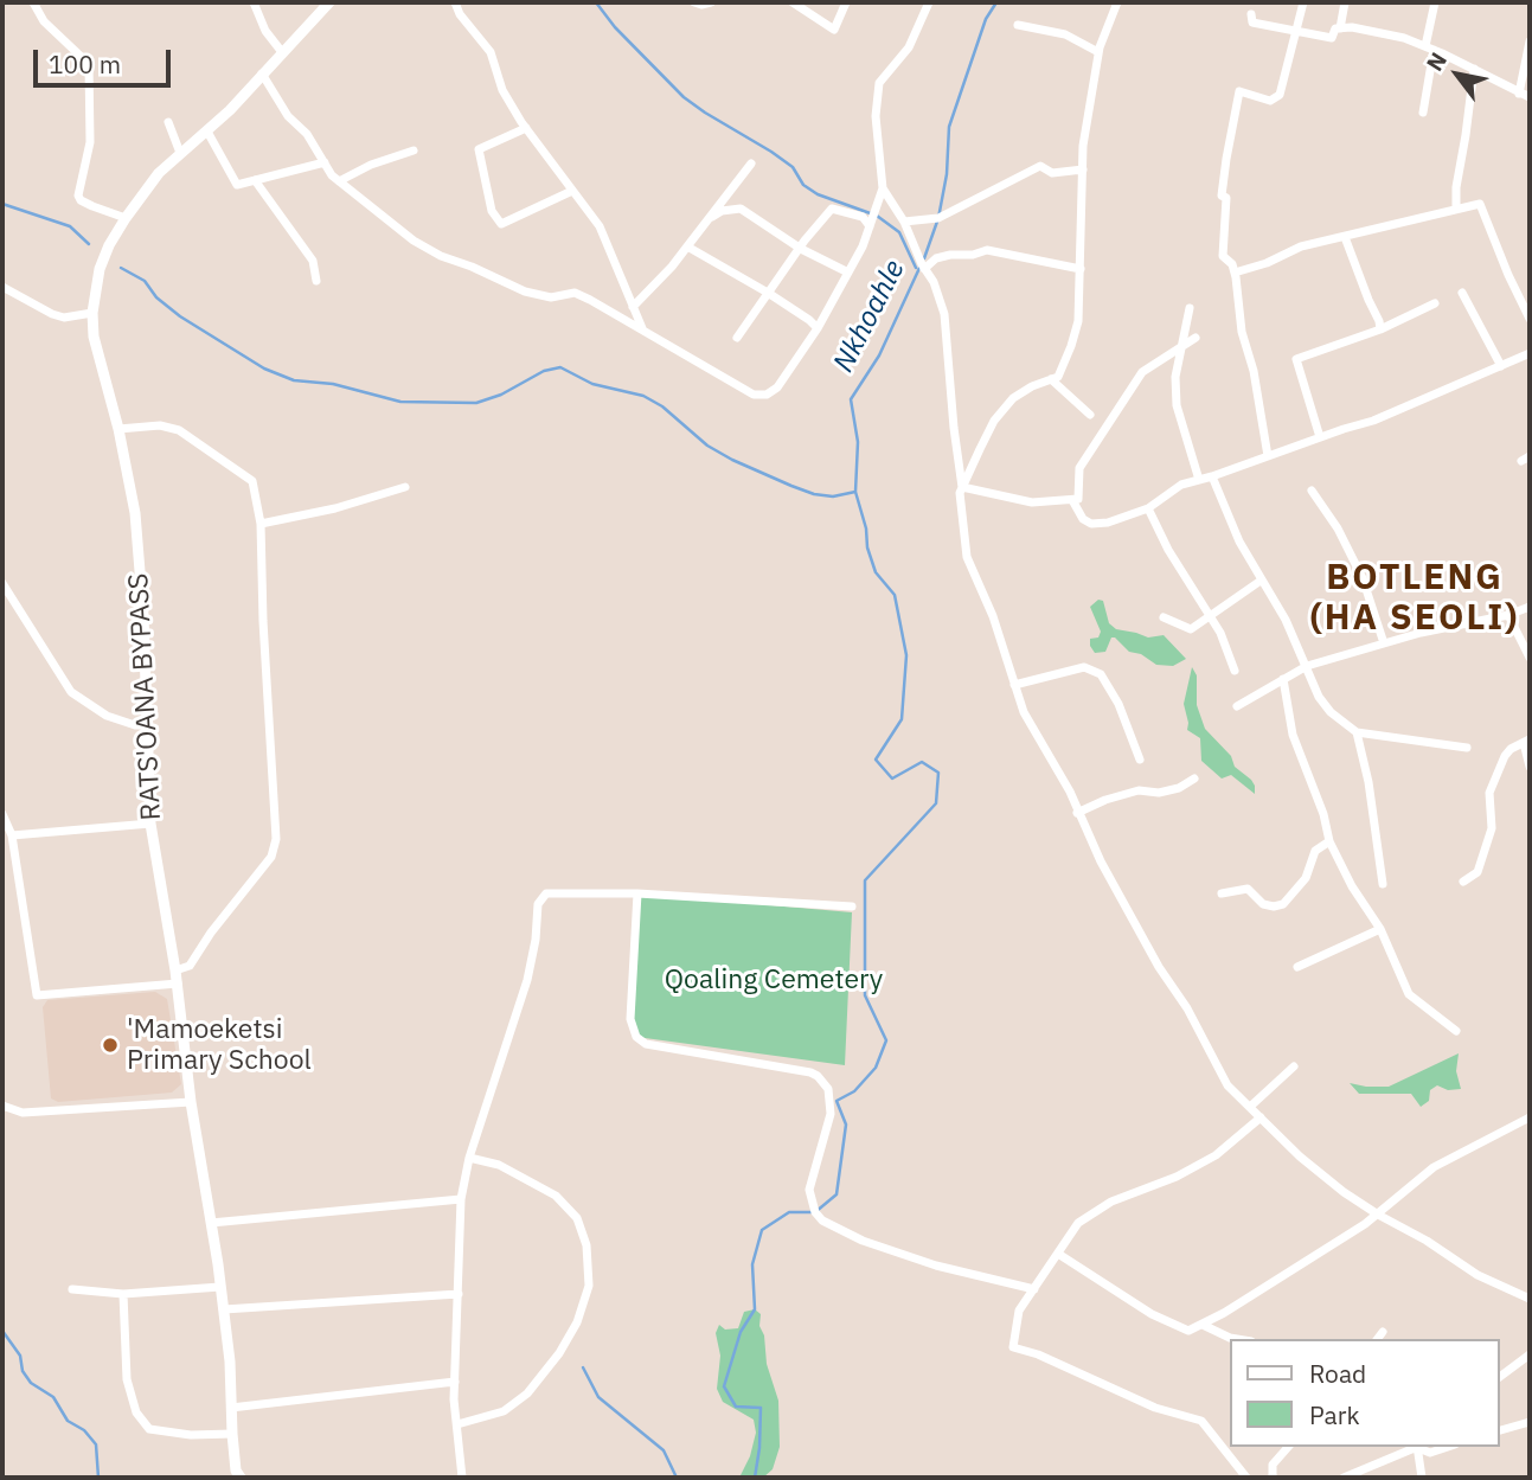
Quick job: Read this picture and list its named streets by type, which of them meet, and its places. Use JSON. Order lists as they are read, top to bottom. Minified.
{"streets":{"street":["RATS'OANA BYPASS"]},"districts":["BOTLENG (HA SEOLI)"],"water":["Nkhoahle"],"parks":["Qoaling Cemetery"],"places":["'Mamoeketsi Primary School"],"legend":["Road","Park"],"scale_bar":"100 m","north":"top left"}
